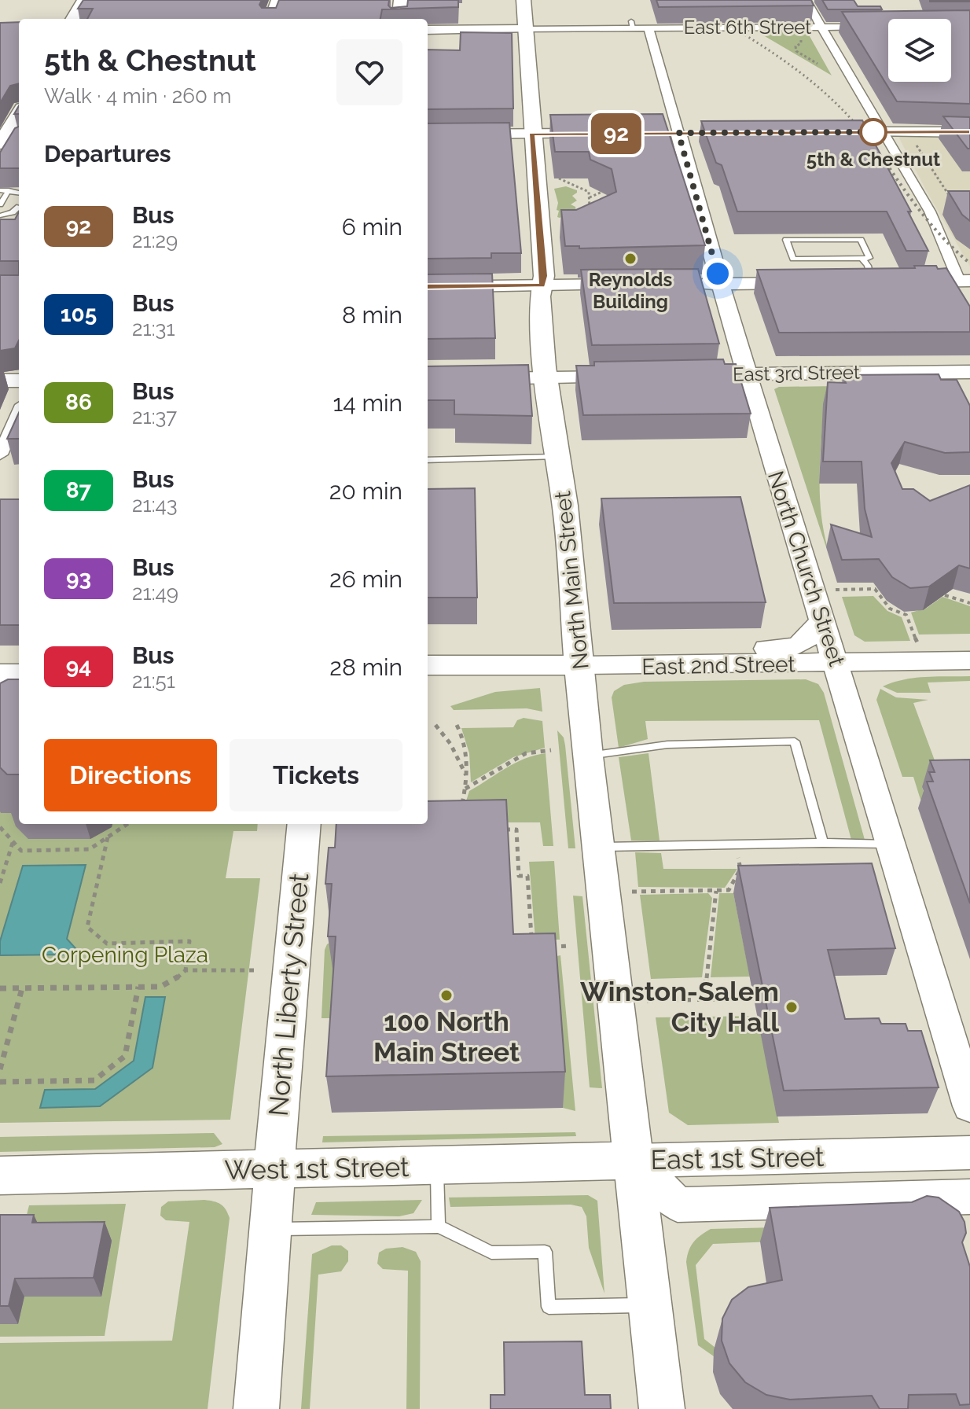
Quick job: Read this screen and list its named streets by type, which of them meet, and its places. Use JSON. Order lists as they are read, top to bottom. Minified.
{"streets":{"main road":["North Main Street","North Liberty Street","West 1st Street"],"street":["East 6th Street","East 3rd Street","North Church Street","East 2nd Street","East 1st Street"]},"crossings":[["East 6th Street","North Church Street"],["East 6th Street","North Main Street"],["East 3rd Street","North Church Street"],["North Church Street","East 2nd Street"],["North Main Street","East 2nd Street"],["North Main Street","East 1st Street"],["North Main Street","West 1st Street"],["North Liberty Street","West 1st Street"],["East 1st Street","West 1st Street"]],"parks":["Corpening Plaza"],"places":["5th & Chestnut","Reynolds Building","100 North Main Street","Winston-Salem City Hall"],"lines":["bus line 92"],"page":{"on_map":"92","heading":[["5th & Chestnut","Walk · 4 min · 260 m"],"Departures"],"list":[{"mark":"92","name":"Bus","note":"21:29","value":"6 min"},{"mark":"105","name":"Bus","note":"21:31","value":"8 min"},{"mark":"86","name":"Bus","note":"21:37","value":"14 min"},{"mark":"87","name":"Bus","note":"21:43","value":"20 min"},{"mark":"93","name":"Bus","note":"21:49","value":"26 min"},{"mark":"94","name":"Bus","note":"21:51","value":"28 min"}],"buttons":["Directions","Tickets"]}}
